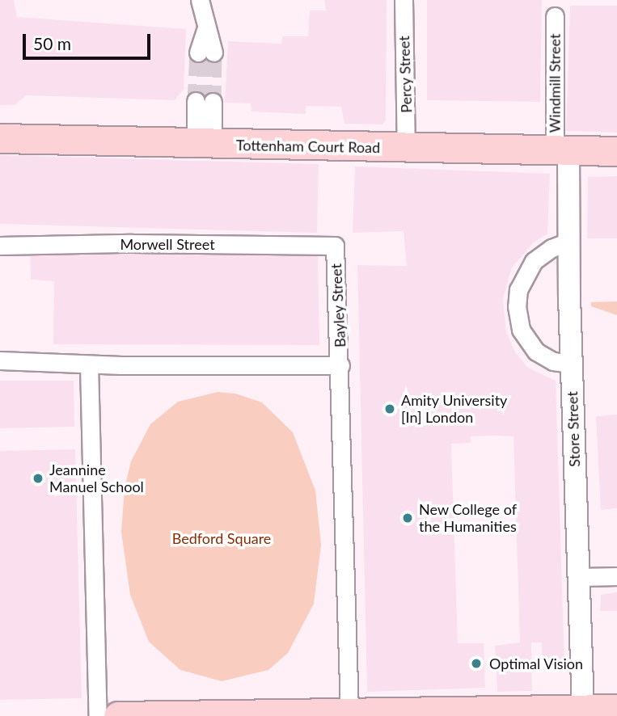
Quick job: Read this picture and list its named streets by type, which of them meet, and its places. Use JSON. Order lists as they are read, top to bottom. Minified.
{"streets":{"main road":["Tottenham Court Road"],"street":["Percy Street","Windmill Street","Morwell Street","Bayley Street","Store Street"]},"crossings":[["Percy Street","Tottenham Court Road"],["Windmill Street","Tottenham Court Road"],["Windmill Street","Store Street"],["Tottenham Court Road","Store Street"],["Morwell Street","Bayley Street"]],"parks":["Bedford Square"],"places":["Amity University [In] London","Jeannine Manuel School","New College of the Humanities","Optimal Vision"],"scale_bar":"50 m"}
